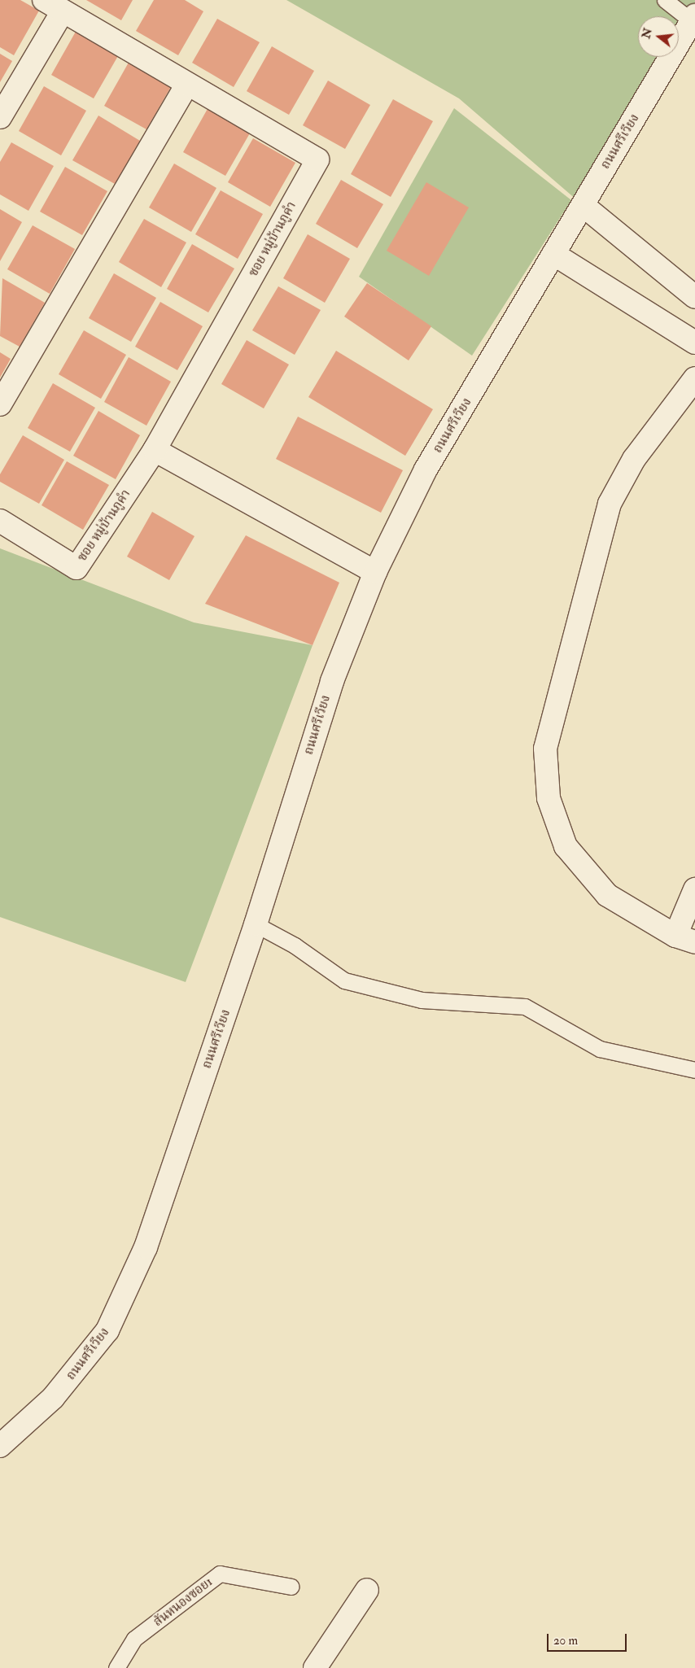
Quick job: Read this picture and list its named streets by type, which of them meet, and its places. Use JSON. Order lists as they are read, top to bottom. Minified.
{"streets":{"street":["ถนนศรีเวียง","ซอย หมู่บ้านภูคำ"],"lane":["สันหนองซอย1"]},"scale_bar":"20 m","north":"left"}
